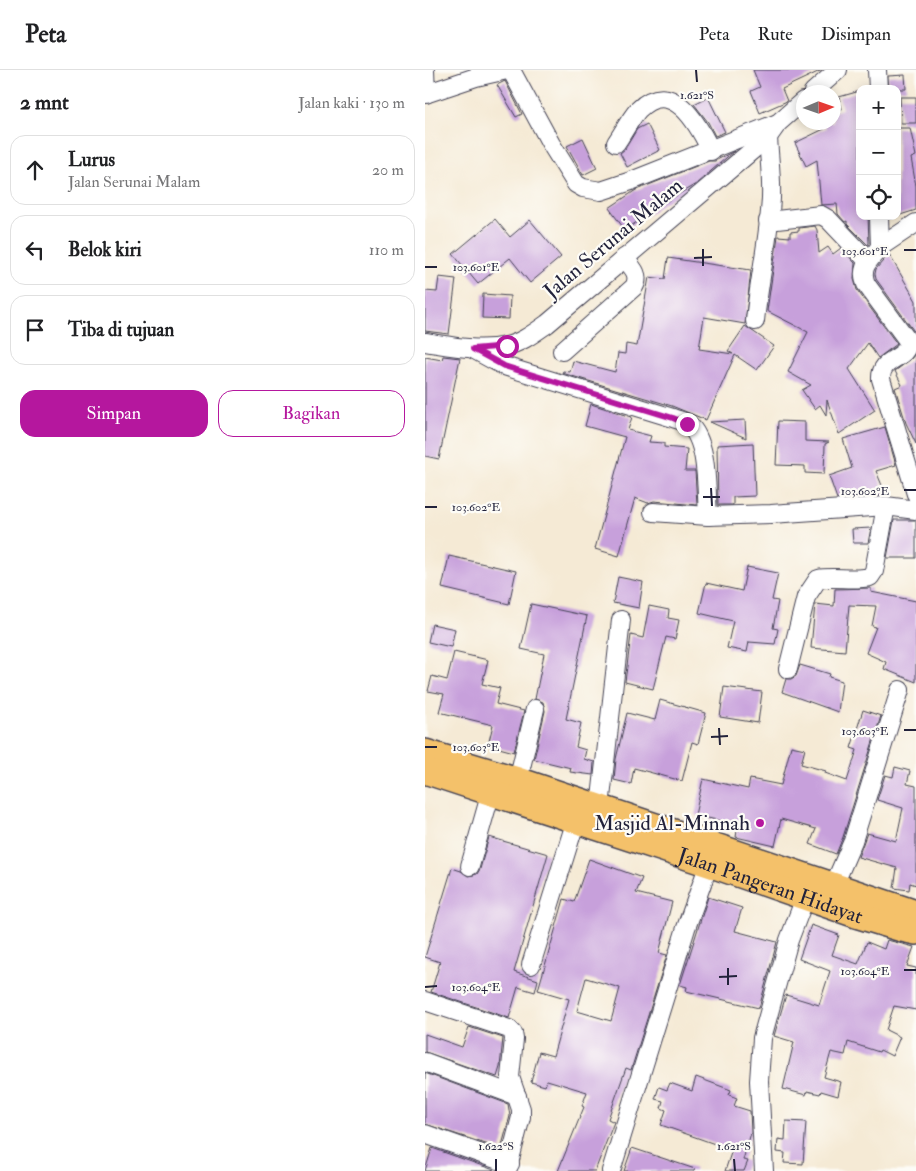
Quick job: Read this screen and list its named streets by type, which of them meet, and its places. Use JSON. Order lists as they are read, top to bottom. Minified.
{"streets":{"highway":["Jalan Pangeran Hidayat"],"street":["Jalan Serunai Malam"]},"places":["Masjid Al-Minnah"],"north":"right","page":{"header":"Peta","nav":["Peta","Rute","Disimpan"],"heading":["2 mnt","Jalan kaki · 130 m"],"map_buttons":["+","−"],"list":[["Lurus","Jalan Serunai Malam","20 m"],["Belok kiri","110 m"],"Tiba di tujuan"],"buttons":["Simpan","Bagikan"]},"coordinates":["1.621°S","103.601°E","103.602°E","103.603°E","103.604°E","1.622°S"]}
